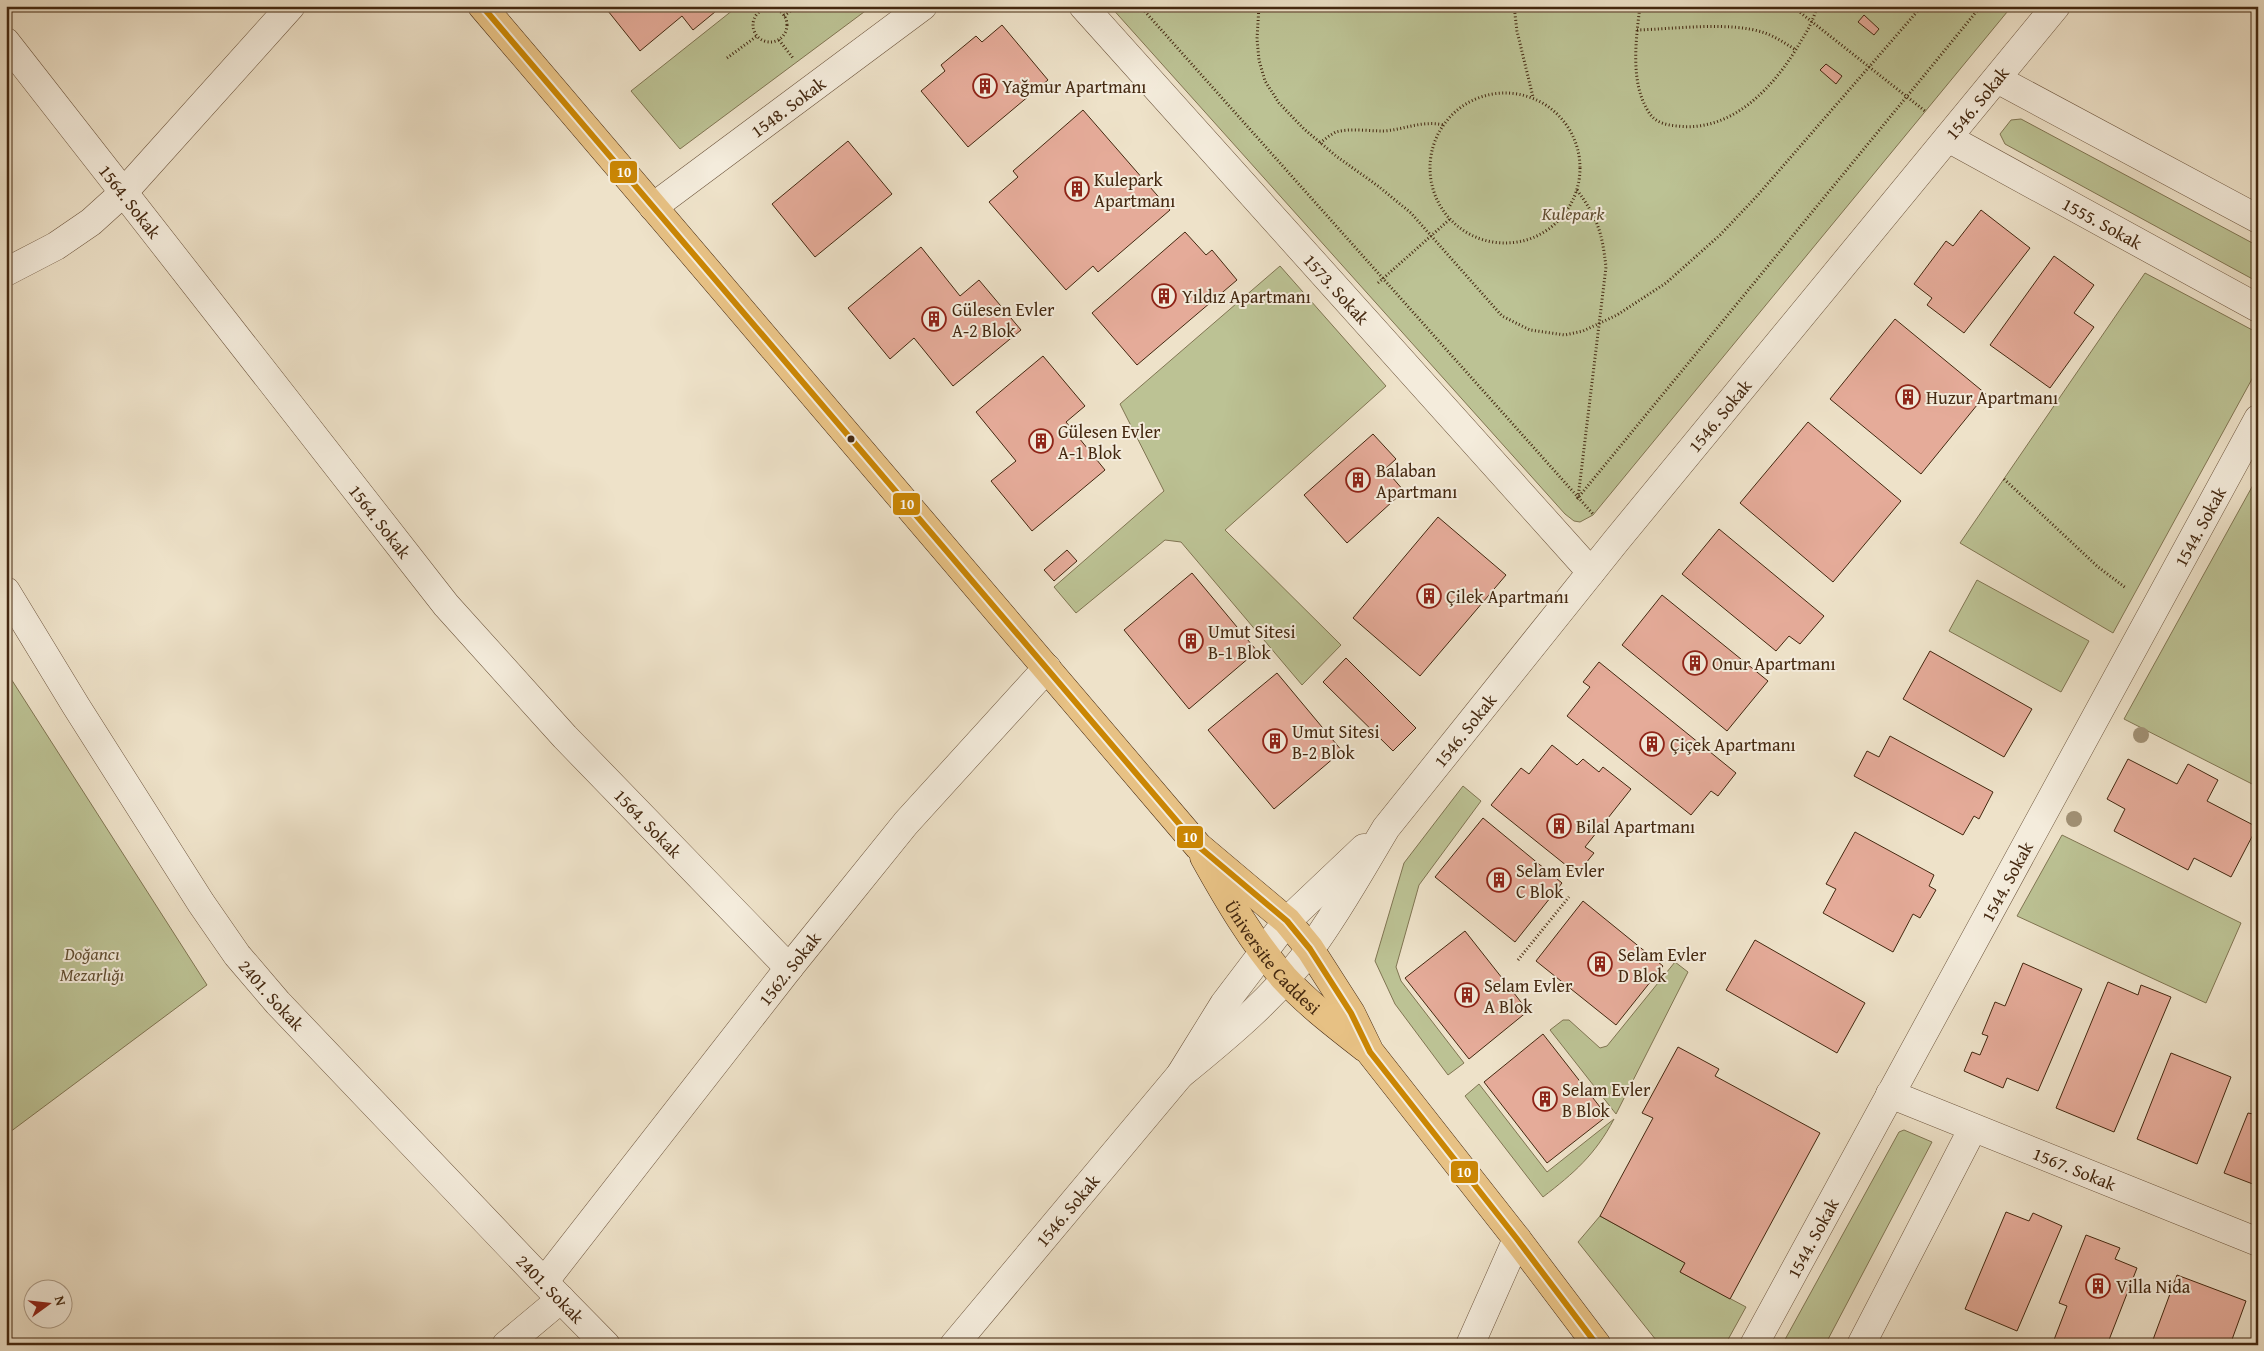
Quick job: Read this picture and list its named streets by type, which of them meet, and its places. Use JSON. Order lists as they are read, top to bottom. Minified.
{"streets":{"main road":["Üniversite Caddesi"],"street":["1546. Sokak","1548. Sokak","1564. Sokak","1555. Sokak","1573. Sokak","1544. Sokak","1562. Sokak","2401. Sokak","1567. Sokak"]},"crossings":[["1546. Sokak","1555. Sokak"],["1546. Sokak","1573. Sokak"],["1546. Sokak","Üniversite Caddesi"],["1548. Sokak","Üniversite Caddesi"],["1564. Sokak","1562. Sokak"],["1544. Sokak","1567. Sokak"],["Üniversite Caddesi","1562. Sokak"],["1562. Sokak","2401. Sokak"]],"parks":["Kulepark","Doğancı Mezarlığı"],"places":{"building":["Yağmur Apartmanı","Kulepark Apartmanı","Yıldız Apartmanı","Gülesen Evler A-2 Blok","Huzur Apartmanı","Gülesen Evler A-1 Blok","Balaban Apartmanı","Çilek Apartmanı","Umut Sitesi B-1 Blok","Onur Apartmanı","Umut Sitesi B-2 Blok","Çiçek Apartmanı","Bilal Apartmanı","Selam Evler C Blok","Selam Evler D Blok","Selam Evler A Blok","Selam Evler B Blok","Villa Nida"]},"lines":["transit line 10"],"north":"right"}
